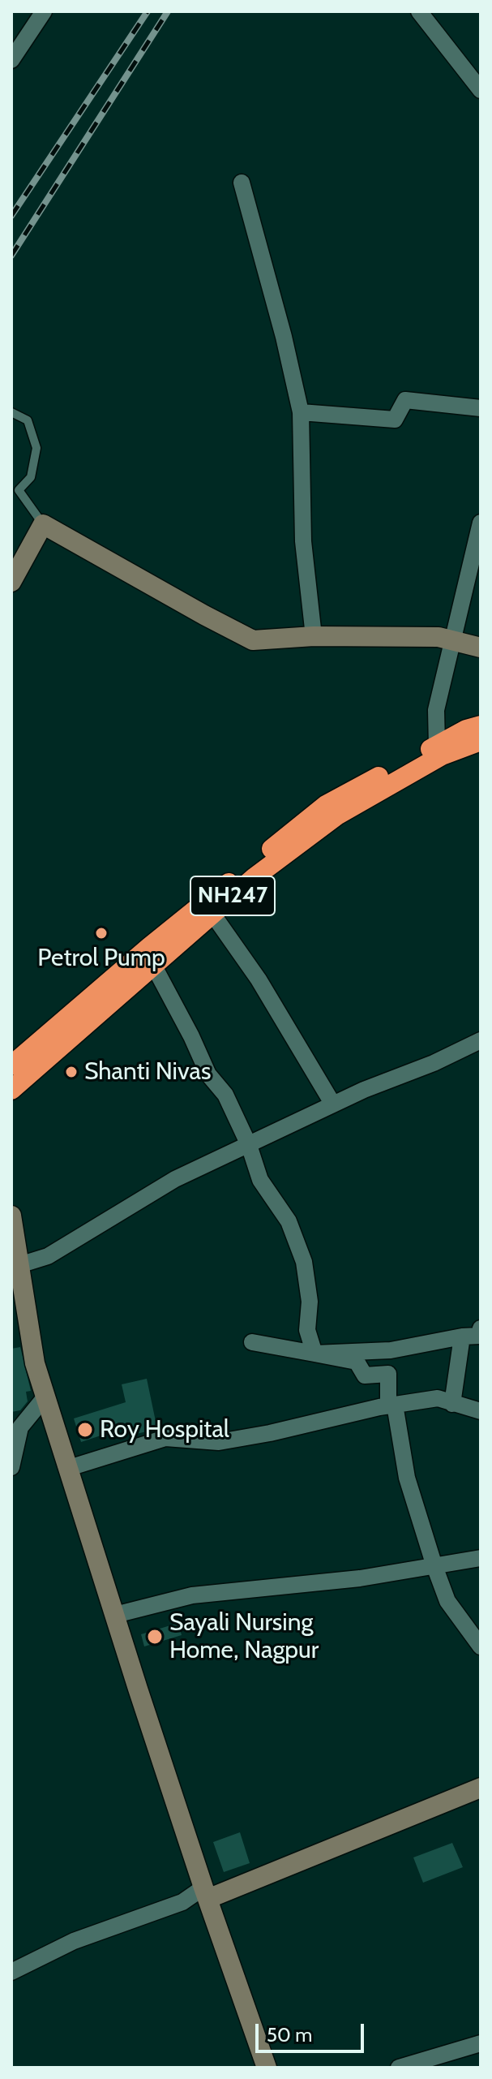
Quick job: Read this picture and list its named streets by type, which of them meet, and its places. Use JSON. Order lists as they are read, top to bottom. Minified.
{"streets":{"highway":["NH247"]},"places":["Petrol Pump","Shanti Nivas","Roy Hospital","Sayali Nursing Home, Nagpur"],"scale_bar":"50 m"}
